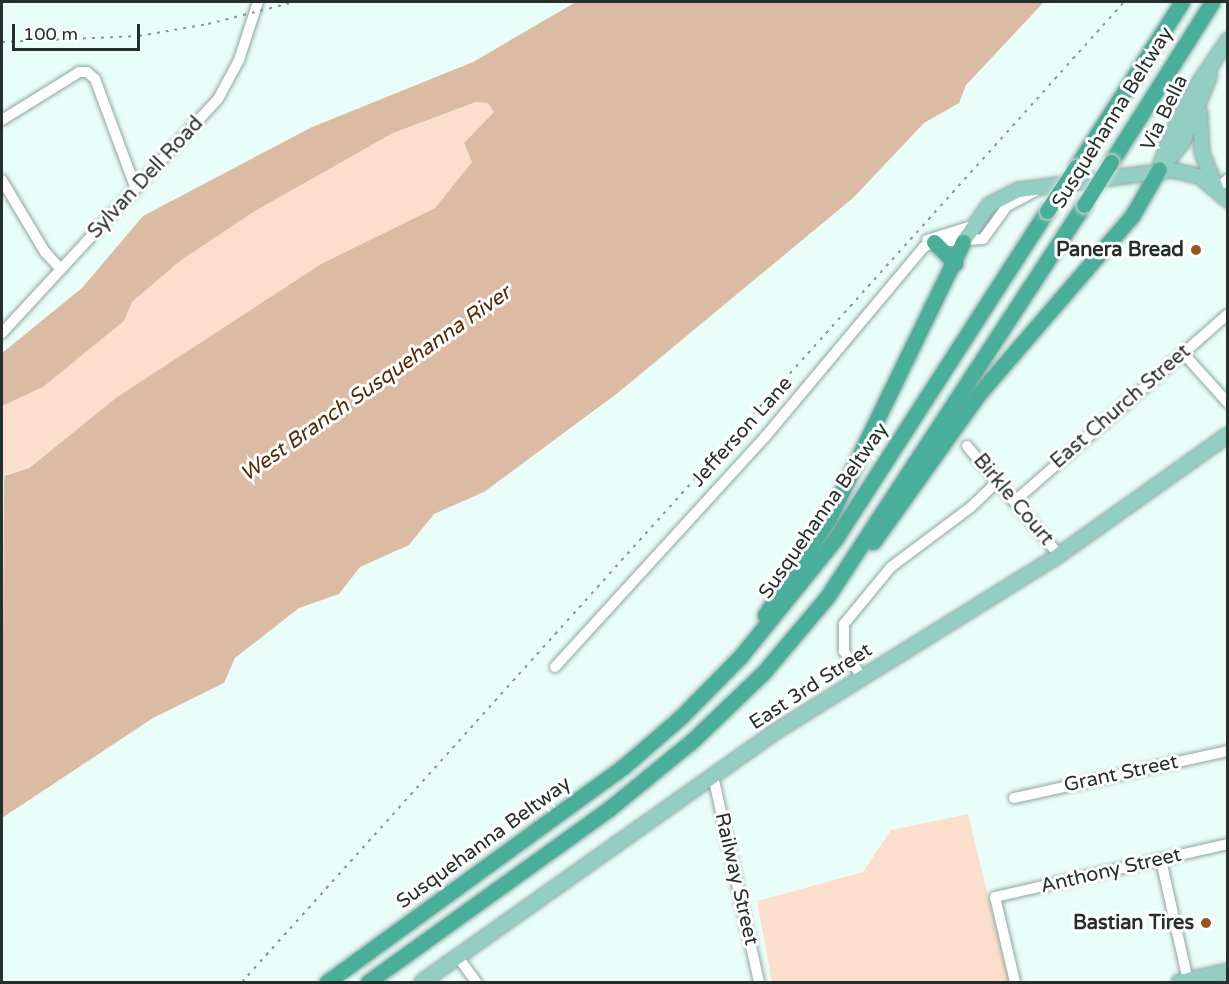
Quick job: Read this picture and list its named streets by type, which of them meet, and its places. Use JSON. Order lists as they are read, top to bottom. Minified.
{"streets":{"highway":["Susquehanna Beltway"],"main road":["Via Bella","East 3rd Street"],"street":["Sylvan Dell Road","East Church Street","Jefferson Lane","Birkle Court","Grant Street","Anthony Street","Railway Street"]},"crossings":[["East Church Street","Birkle Court"],["Birkle Court","East 3rd Street"],["East 3rd Street","Railway Street"]],"water":["West Branch Susquehanna River"],"places":["Panera Bread","Bastian Tires"],"scale_bar":"100 m"}
